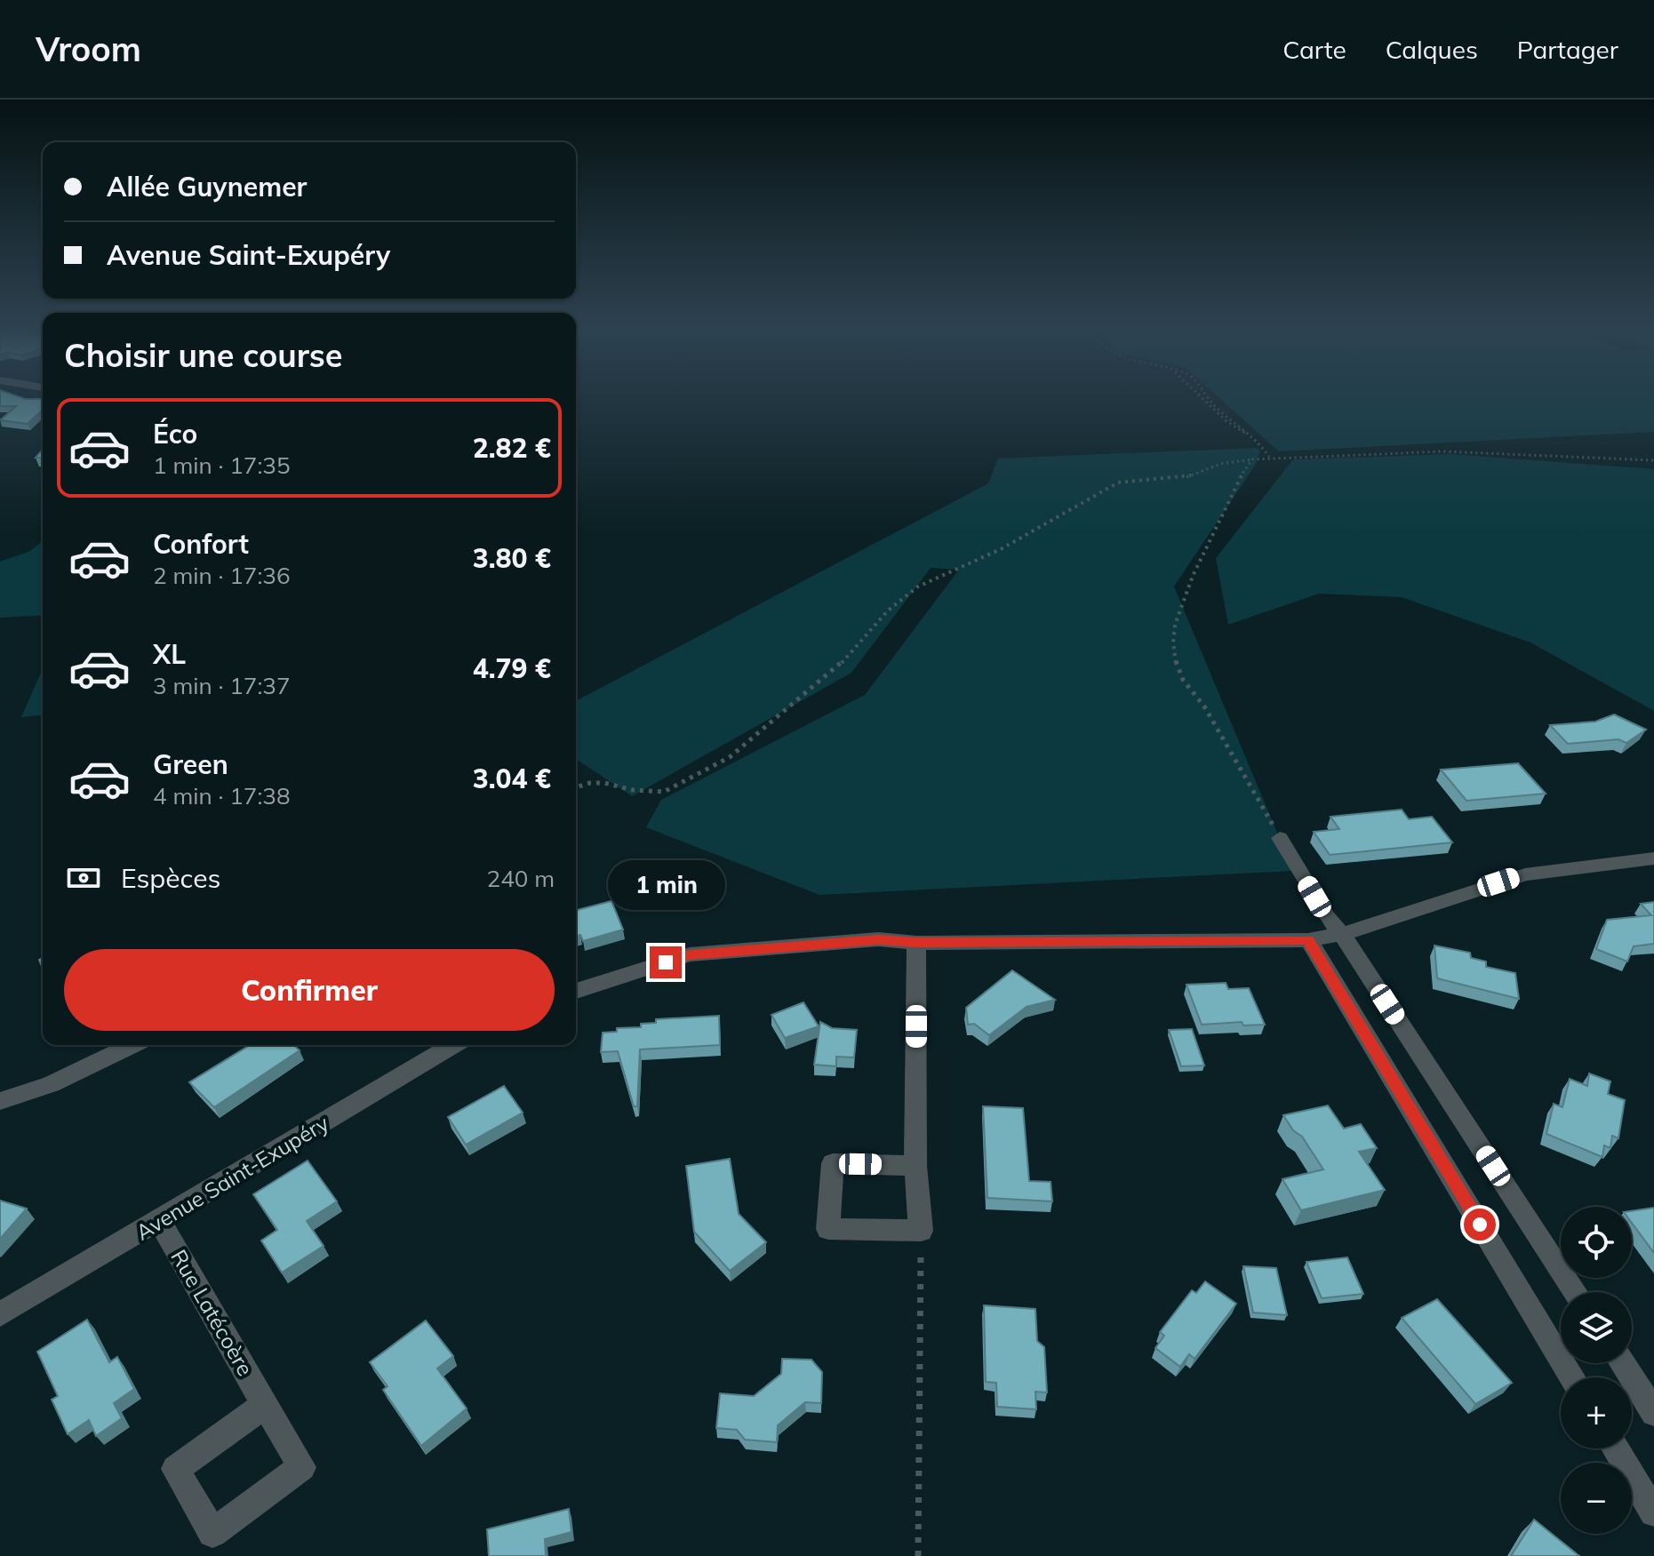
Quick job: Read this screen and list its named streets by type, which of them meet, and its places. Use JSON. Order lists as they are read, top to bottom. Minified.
{"streets":{"street":["Avenue Saint-Exupéry","Rue Latécoère"]},"crossings":[["Avenue Saint-Exupéry","Rue Latécoère"]],"page":{"header":"Vroom","nav":["Carte","Calques","Partager"],"banner":["Allée Guynemer","Avenue Saint-Exupéry"],"heading":"Choisir une course","list":[{"name":"Éco","note":"1 min · 17:35","value":"2.82 €"},{"name":"Confort","note":"2 min · 17:36","value":"3.80 €"},{"name":"XL","note":"3 min · 17:37","value":"4.79 €"},{"name":"Green","note":"4 min · 17:38","value":"3.04 €"}],"pay":["Espèces","240 m"],"bubble":"1 min","buttons":"Confirmer","map_buttons":["+","−"]}}
